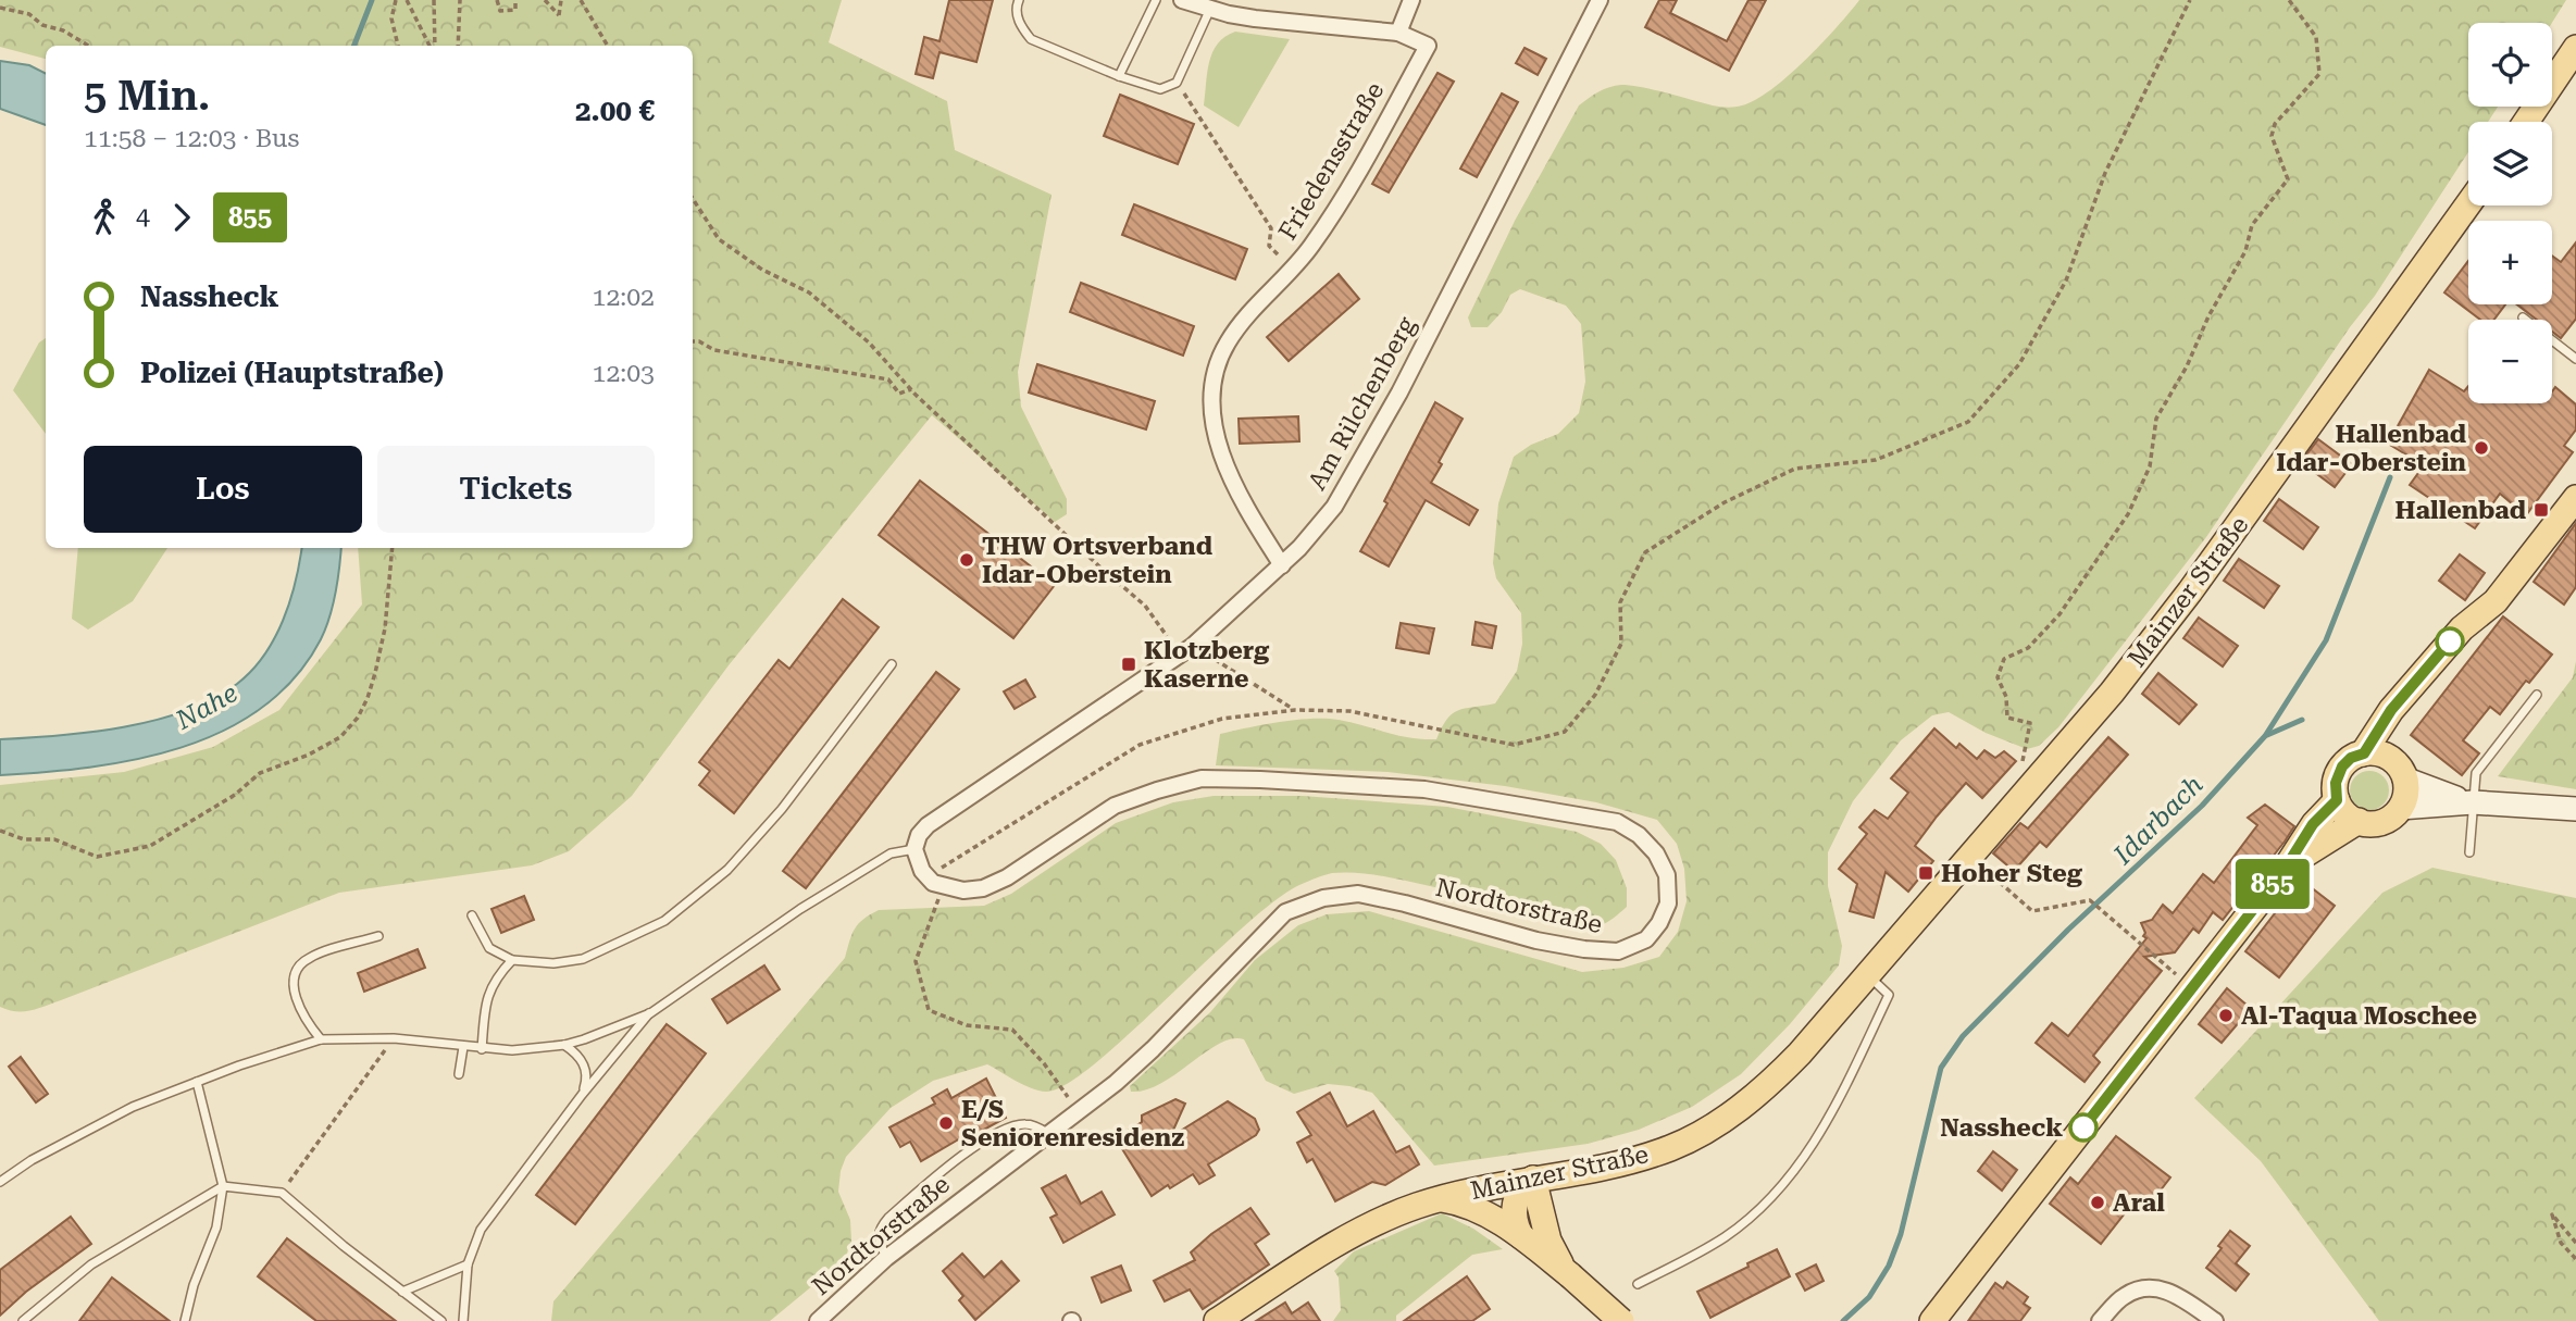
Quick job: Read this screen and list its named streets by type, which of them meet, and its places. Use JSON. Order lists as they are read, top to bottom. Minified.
{"streets":{"main road":["Mainzer Straße"],"street":["Friedensstraße","Am Rilchenberg","Nordtorstraße"]},"crossings":[["Friedensstraße","Am Rilchenberg"]],"water":["Nahe","Idarbach"],"places":{"other":["Hallenbad Idar-Oberstein","THW Ortsverband Idar-Oberstein","Al-Taqua Moschee","E/S Seniorenresidenz","Nassheck","Aral"],"transit":["Hallenbad","Klotzberg Kaserne","Hoher Steg"]},"lines":["bus line 855"],"page":{"on_map":"855","map_buttons":["+","−"],"heading":["5 Min.","11:58 – 12:03 · Bus","2.00 €"],"legs":["4","855"],"list":[{"name":"Nassheck","value":"12:02"},{"name":"Polizei (Hauptstraße)","value":"12:03"}],"buttons":["Los","Tickets"]}}
